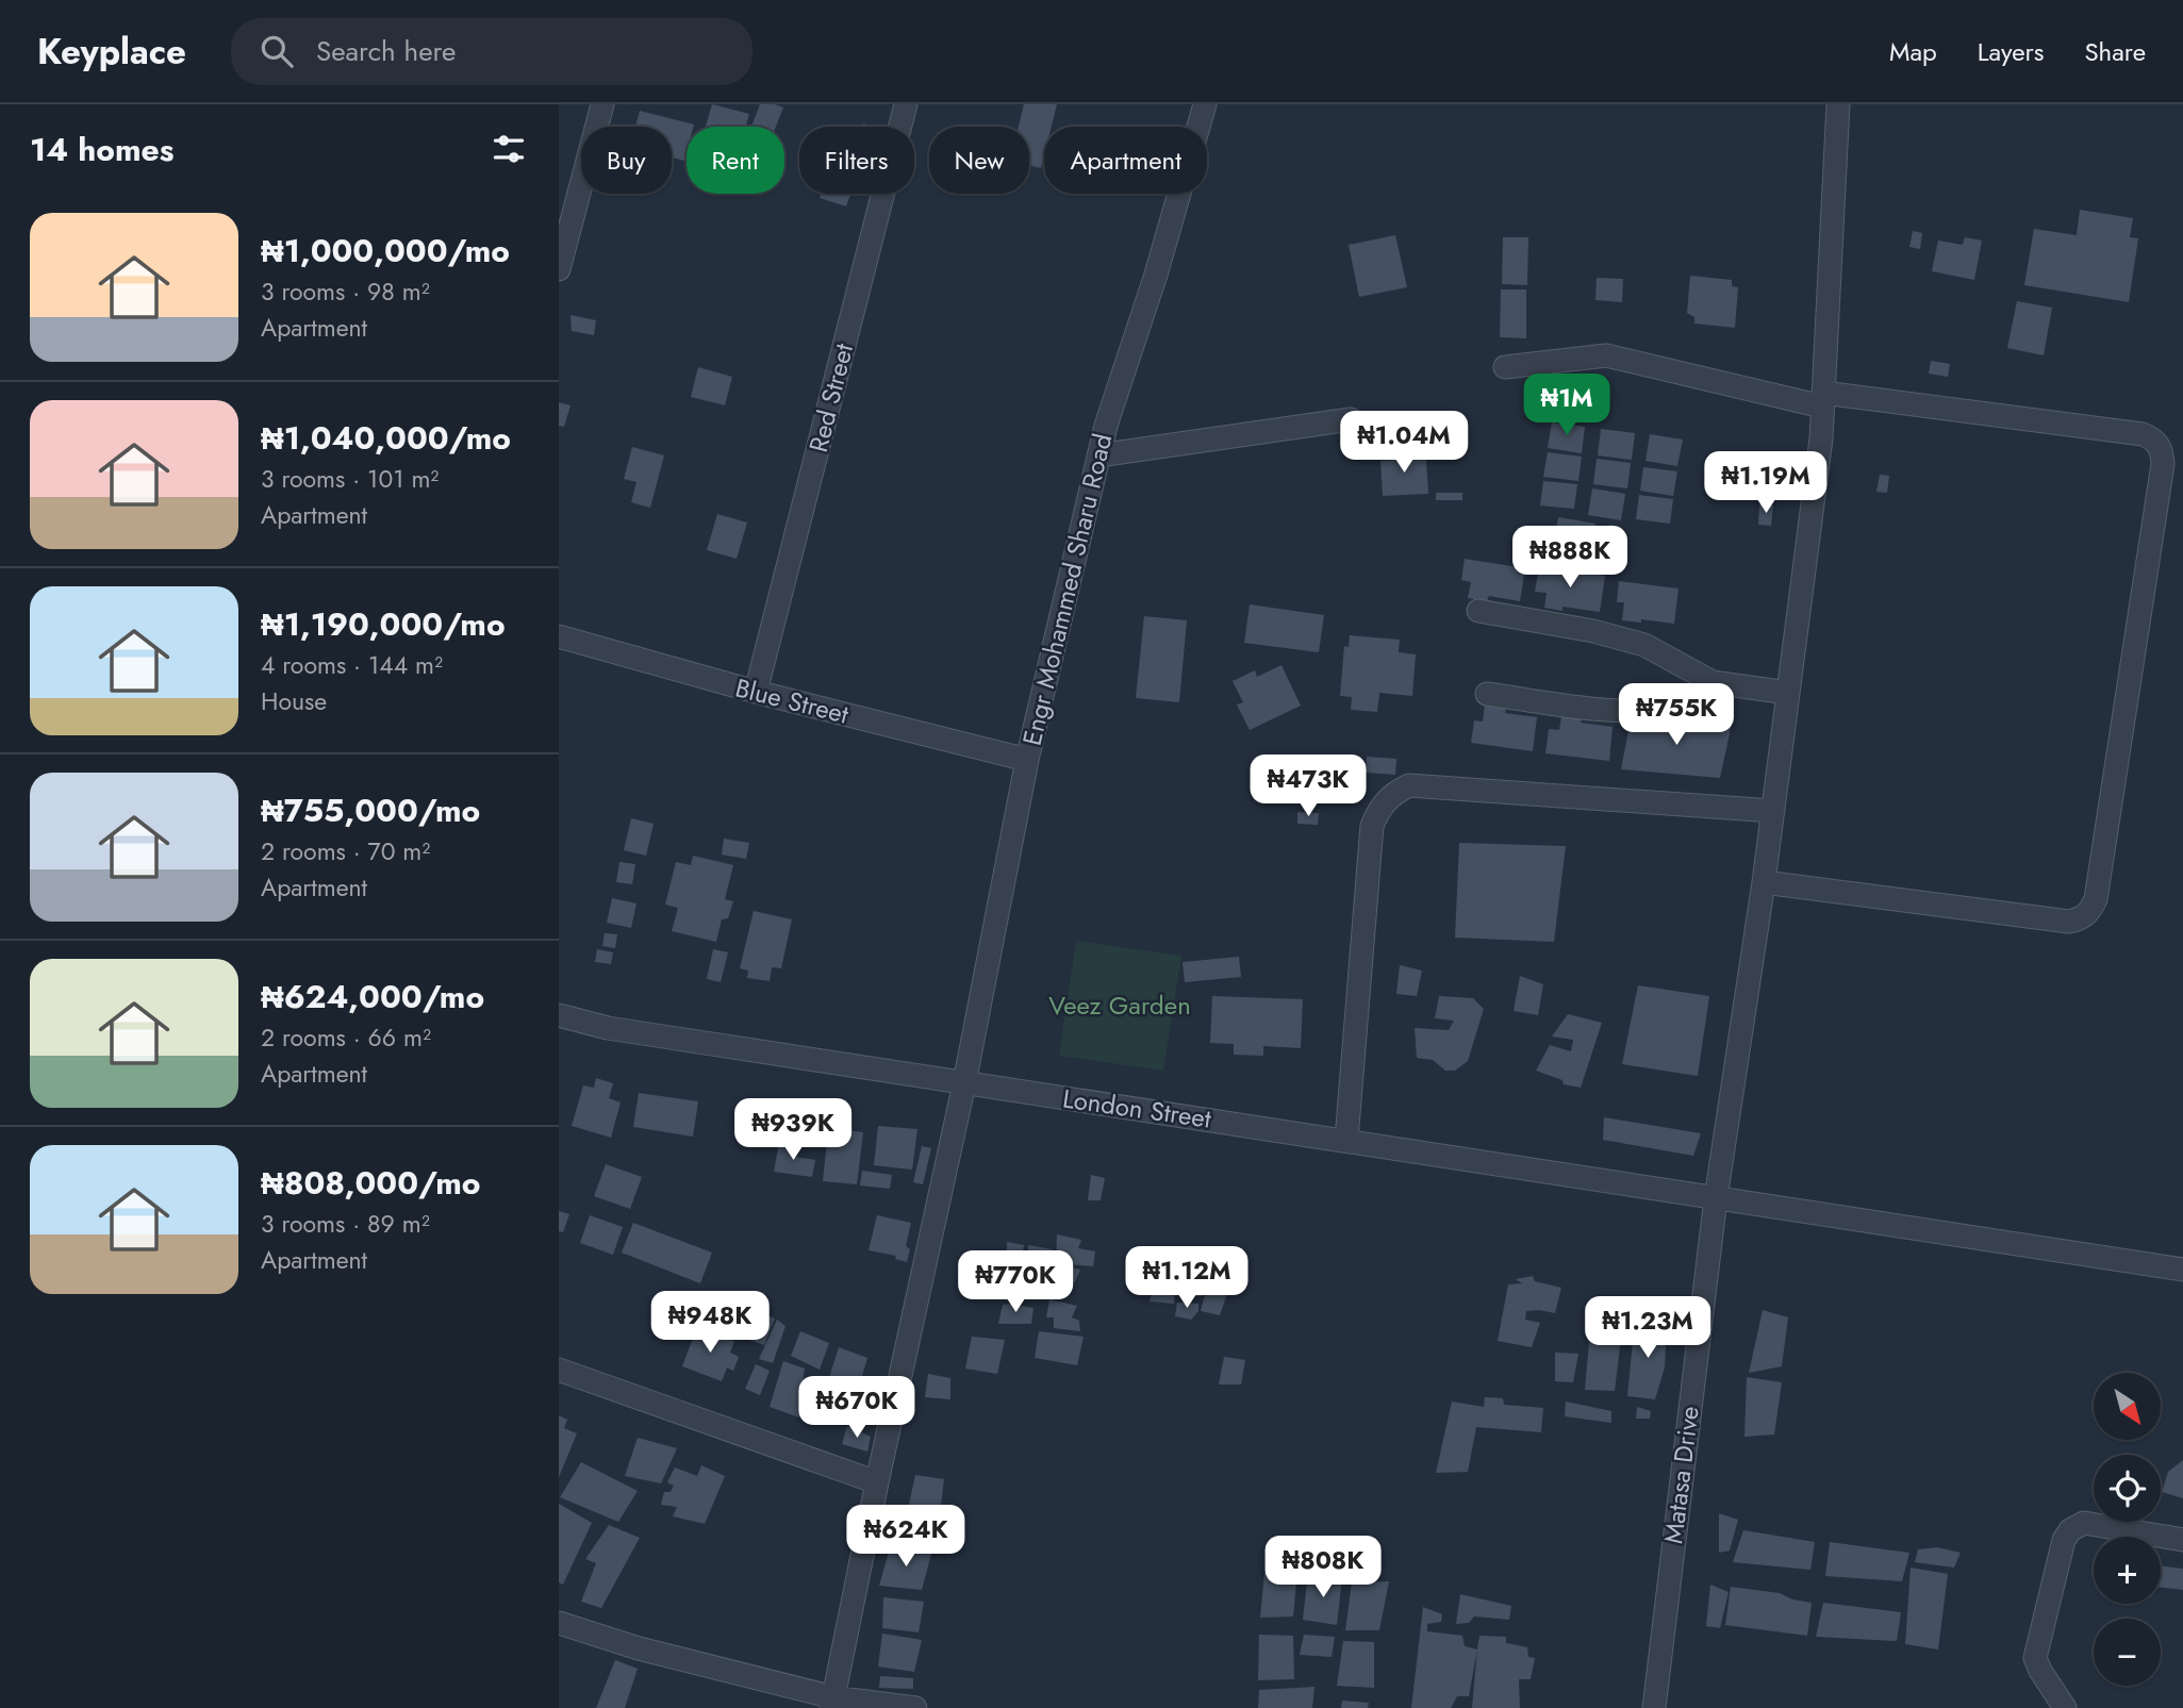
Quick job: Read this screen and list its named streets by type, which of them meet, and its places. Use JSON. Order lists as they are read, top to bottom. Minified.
{"streets":{"street":["Red Street","Engr Mohammed Sharu Road","Blue Street","London Street","Matasa Drive"]},"crossings":[["Red Street","Blue Street"],["Engr Mohammed Sharu Road","Blue Street"],["Engr Mohammed Sharu Road","London Street"],["London Street","Matasa Drive"]],"parks":["Veez Garden"],"north":"bottom right","page":{"header":"Keyplace","search":"Search here","nav":["Map","Layers","Share"],"heading":"14 homes","chip":["Buy","Rent","Filters","New","Apartment"],"list":[{"name":"₦1,000,000/mo","note":"3 rooms · 98 m² · Apartment"},{"name":"₦1,040,000/mo","note":"3 rooms · 101 m² · Apartment"},{"name":"₦1,190,000/mo","note":"4 rooms · 144 m² · House"},{"name":"₦755,000/mo","note":"2 rooms · 70 m² · Apartment"},{"name":"₦624,000/mo","note":"2 rooms · 66 m² · Apartment"},{"name":"₦808,000/mo","note":"3 rooms · 89 m² · Apartment"}],"price":["₦1M","₦1.04M","₦1.19M","₦888K","₦755K","₦473K","₦939K","₦1.12M","₦770K","₦948K","₦1.23M","₦670K","₦624K","₦808K"],"map_buttons":["+","−"]}}
